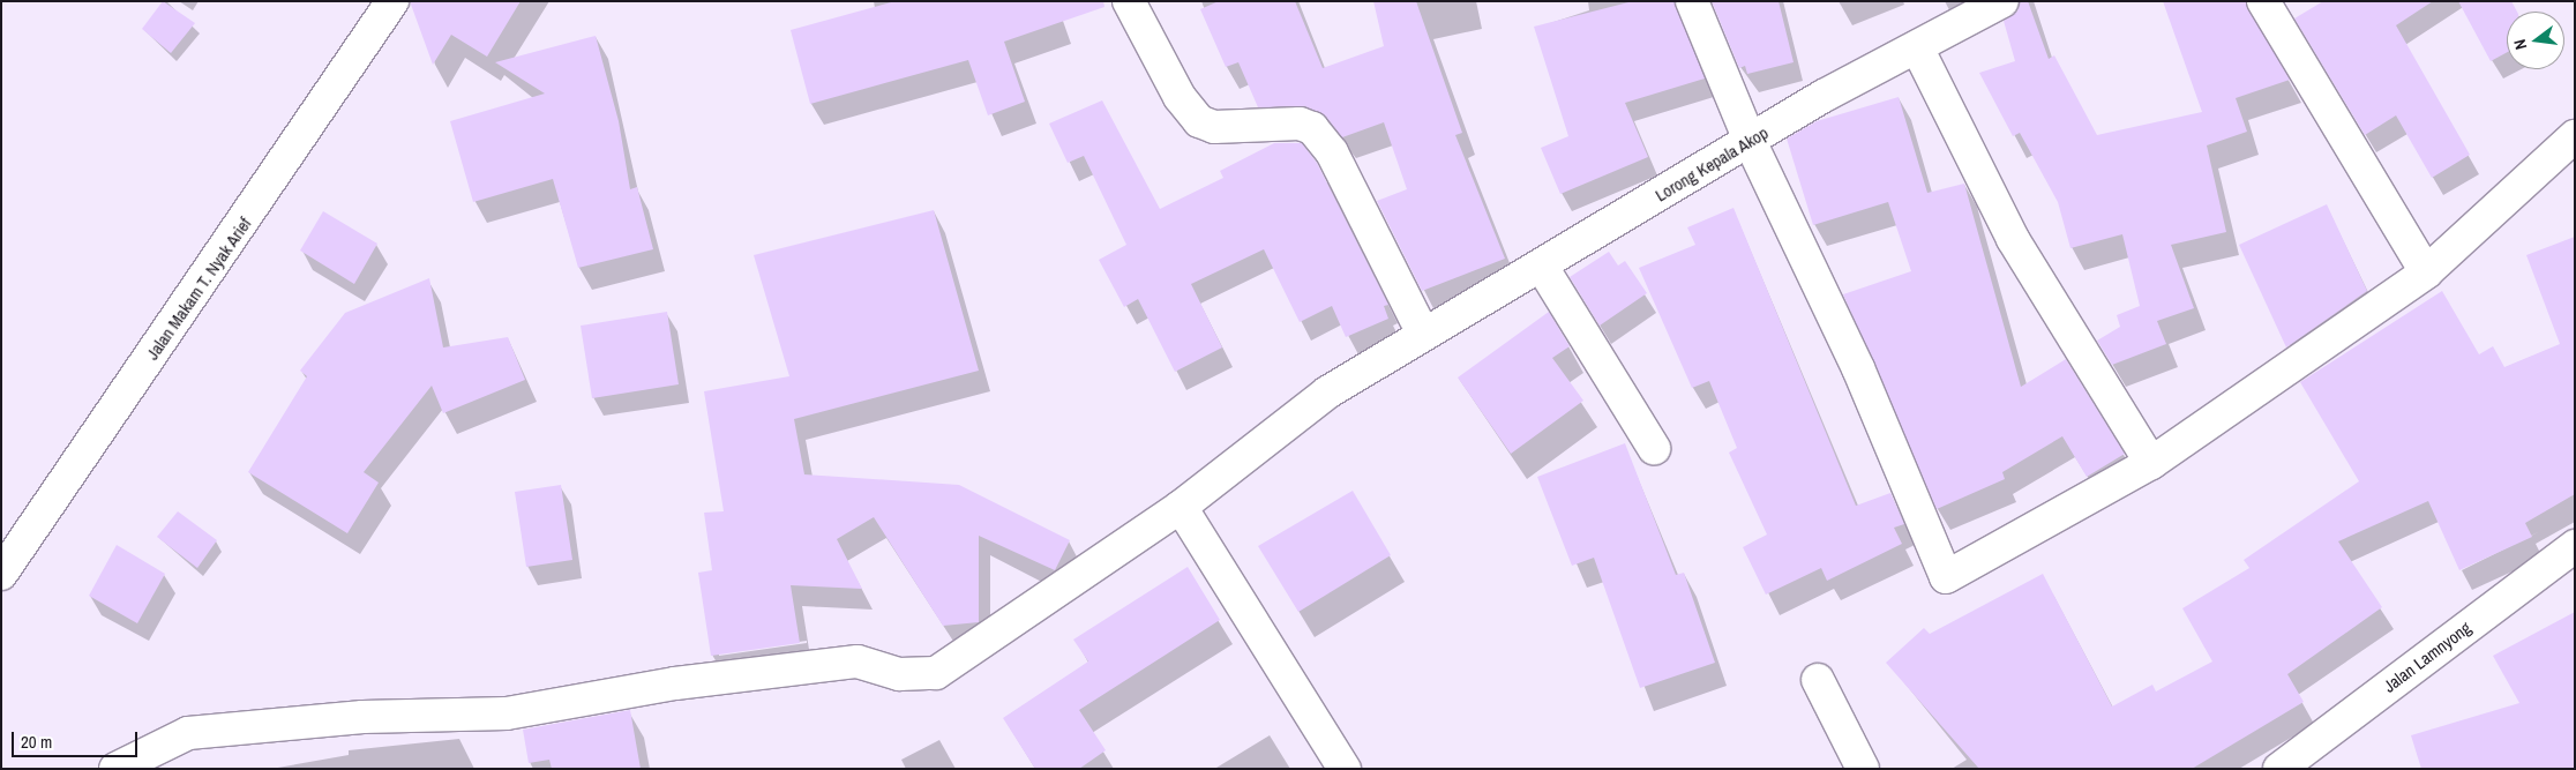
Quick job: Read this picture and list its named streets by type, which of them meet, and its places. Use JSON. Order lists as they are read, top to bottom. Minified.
{"streets":{"street":["Lorong Kepala Akop","Jalan Makam T. Nyak Arief","Jalan Lamnyong"]},"scale_bar":"20 m","north":"left"}
